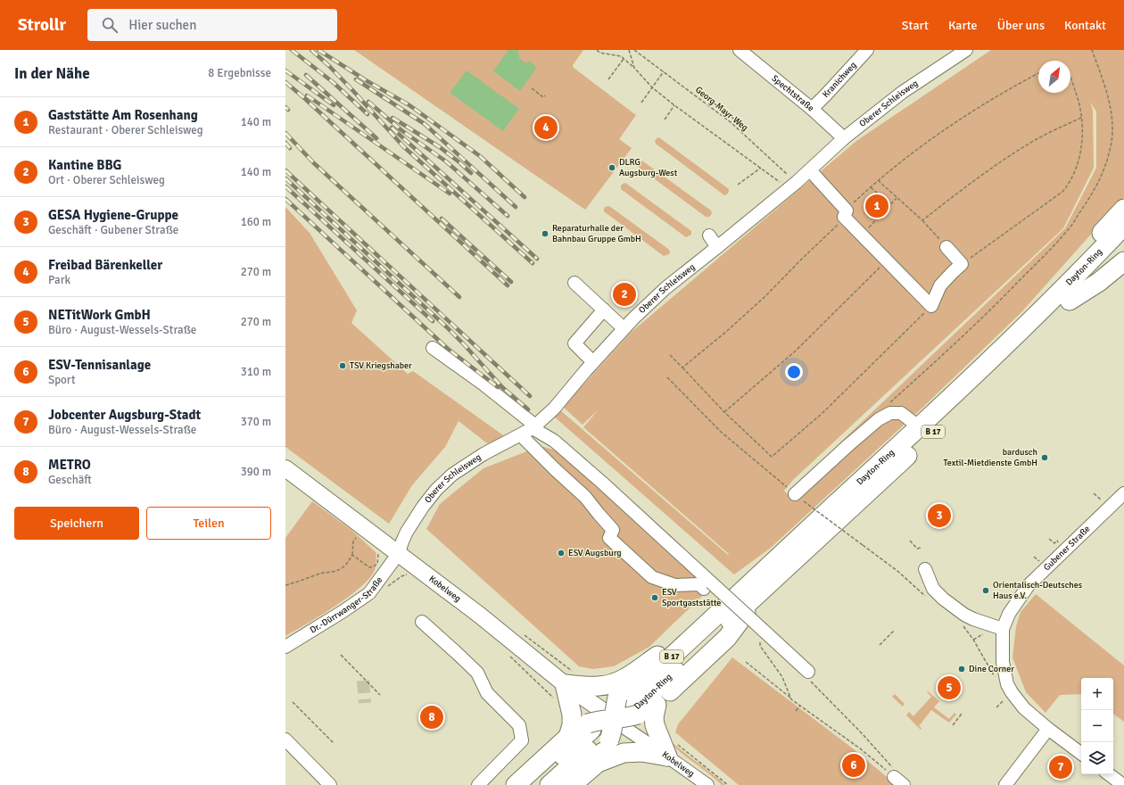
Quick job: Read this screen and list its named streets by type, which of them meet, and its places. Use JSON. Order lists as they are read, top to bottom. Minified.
{"streets":{"highway":["Dayton-Ring","B 17"],"main road":["Kobelweg"],"street":["Kranichweg","Spechtstraße","Oberer Schleisweg","Gubener Straße","Dr.-Dürrwanger-Straße"],"path":["Georg-Mayr-Weg"]},"crossings":[["Kranichweg","Spechtstraße"],["Spechtstraße","Oberer Schleisweg"],["Oberer Schleisweg","Georg-Mayr-Weg"],["Oberer Schleisweg","Kobelweg"],["Oberer Schleisweg","Dr.-Dürrwanger-Straße"],["Dayton-Ring","Kobelweg"],["Kobelweg","Dr.-Dürrwanger-Straße"]],"places":["DLRG Augsburg-West","Reparaturhalle der Bahnbau Gruppe GmbH","TSV Kriegshaber","bardusch Textil-Mietdienste GmbH","ESV Augsburg","Orientalisch-Deutsches Haus e.V.","ESV Sportgaststätte","Dine Corner"],"north":"top right","page":{"header":"Strollr","search":"Hier suchen","nav":["Start","Karte","Über uns","Kontakt"],"heading":["In der Nähe","8 Ergebnisse"],"list":[{"mark":"1","name":"Gaststätte Am Rosenhang","note":"Restaurant · Oberer Schleisweg","value":"140 m"},{"mark":"2","name":"Kantine BBG","note":"Ort · Oberer Schleisweg","value":"140 m"},{"mark":"3","name":"GESA Hygiene-Gruppe","note":"Geschäft · Gubener Straße","value":"160 m"},{"mark":"4","name":"Freibad Bärenkeller","note":"Park","value":"270 m"},{"mark":"5","name":"NETitWork GmbH","note":"Büro · August-Wessels-Straße","value":"270 m"},{"mark":"6","name":"ESV-Tennisanlage","note":"Sport","value":"310 m"},{"mark":"7","name":"Jobcenter Augsburg-Stadt","note":"Büro · August-Wessels-Straße","value":"370 m"},{"mark":"8","name":"METRO","note":"Geschäft","value":"390 m"}],"pins":["4","1","2","3","5","8","6","7"],"buttons":["Speichern","Teilen"],"map_buttons":["+","−"]}}
